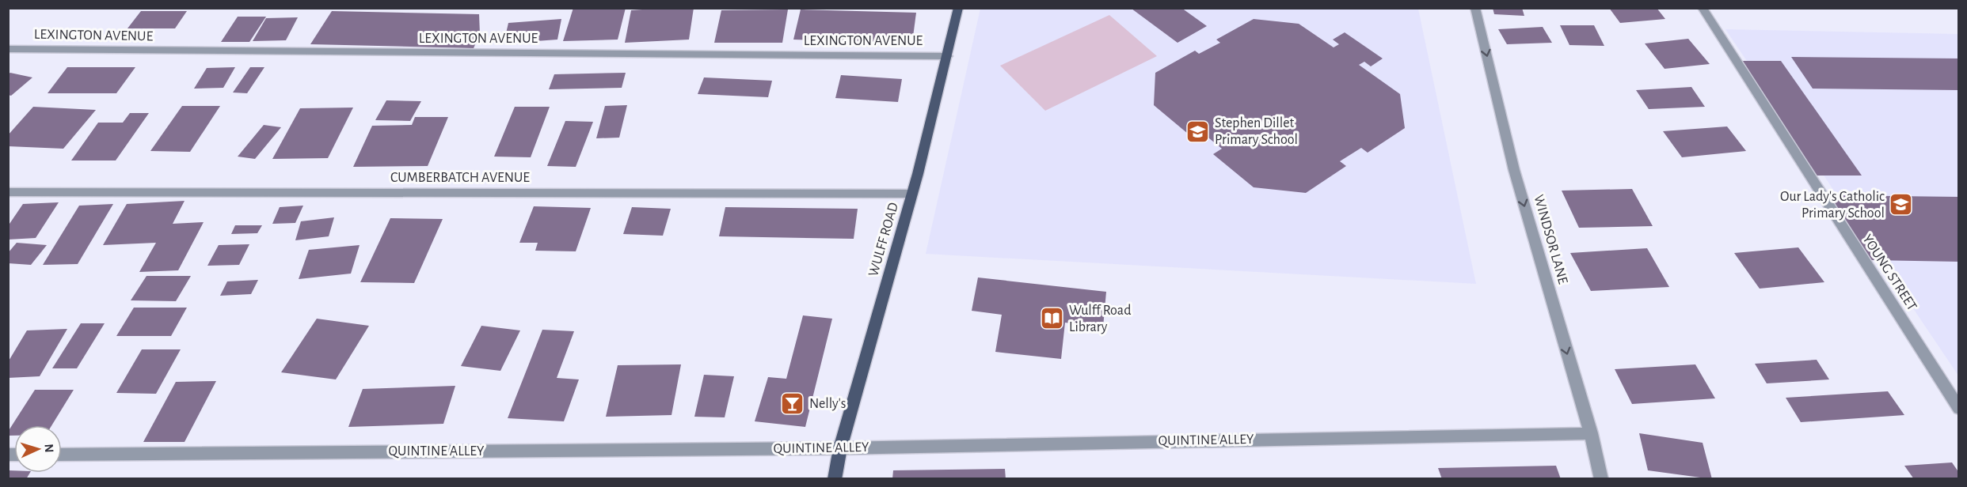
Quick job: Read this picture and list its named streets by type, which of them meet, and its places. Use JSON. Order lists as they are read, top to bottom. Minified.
{"streets":{"main road":["WULFF ROAD"],"street":["LEXINGTON AVENUE","CUMBERBATCH AVENUE","WINDSOR LANE","YOUNG STREET","QUINTINE ALLEY"]},"crossings":[["LEXINGTON AVENUE","WULFF ROAD"],["CUMBERBATCH AVENUE","WULFF ROAD"],["WULFF ROAD","QUINTINE ALLEY"],["WINDSOR LANE","QUINTINE ALLEY"]],"one_way":["WINDSOR LANE"],"places":{"school or university":["Stephen Dillet Primary School","Our Lady's Catholic Primary School"],"library":["Wulff Road Library"],"bar":["Nelly's"]},"north":"right"}
